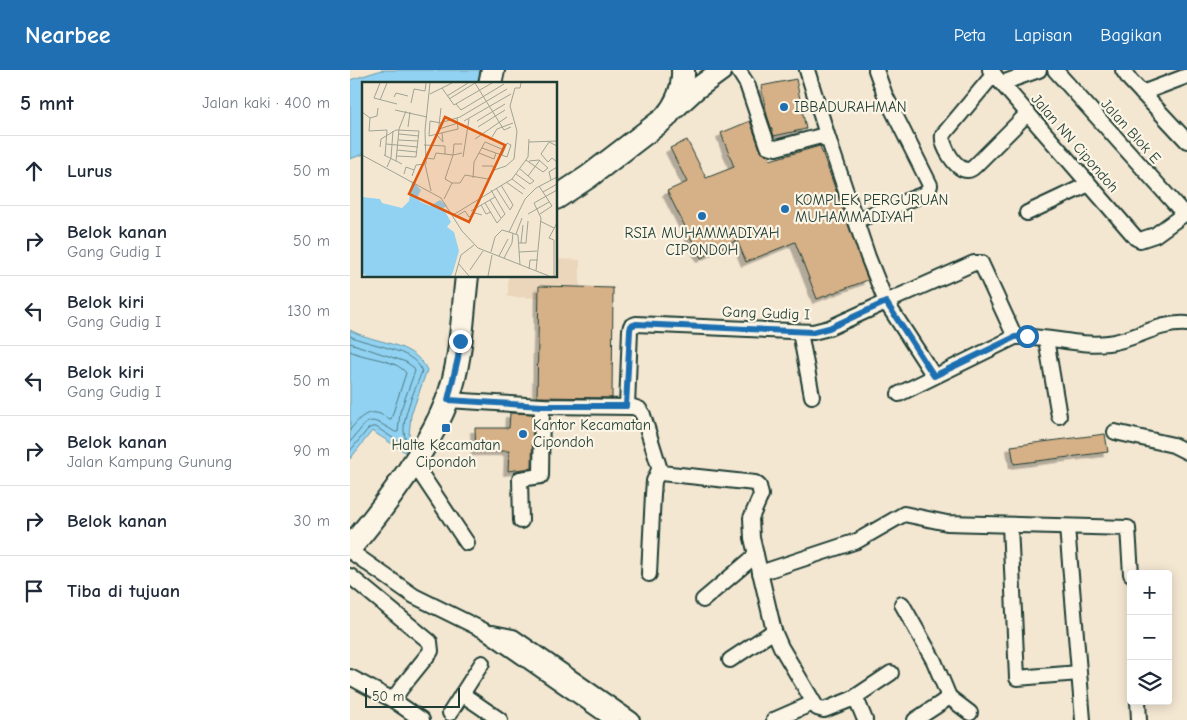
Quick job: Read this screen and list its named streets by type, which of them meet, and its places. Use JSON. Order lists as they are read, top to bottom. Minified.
{"streets":{"street":["Jalan Blok E","Jalan NN Cipondoh","Gang Gudig I"]},"crossings":[["Jalan Blok E","Jalan NN Cipondoh"]],"places":{"other":["IBBADURAHMAN","KOMPLEK PERGURUAN MUHAMMADIYAH","RSIA MUHAMMADIYAH CIPONDOH","Kantor Kecamatan Cipondoh"],"transit":["Halte Kecamatan Cipondoh"]},"scale_bar":"50 m","page":{"header":"Nearbee","nav":["Peta","Lapisan","Bagikan"],"heading":["5 mnt","Jalan kaki · 400 m"],"list":[["Lurus","50 m"],["Belok kanan","Gang Gudig I","50 m"],["Belok kiri","Gang Gudig I","130 m"],["Belok kiri","Gang Gudig I","50 m"],["Belok kanan","Jalan Kampung Gunung","90 m"],["Belok kanan","30 m"],"Tiba di tujuan"],"map_buttons":["+","−"],"scale":"50 m"}}
